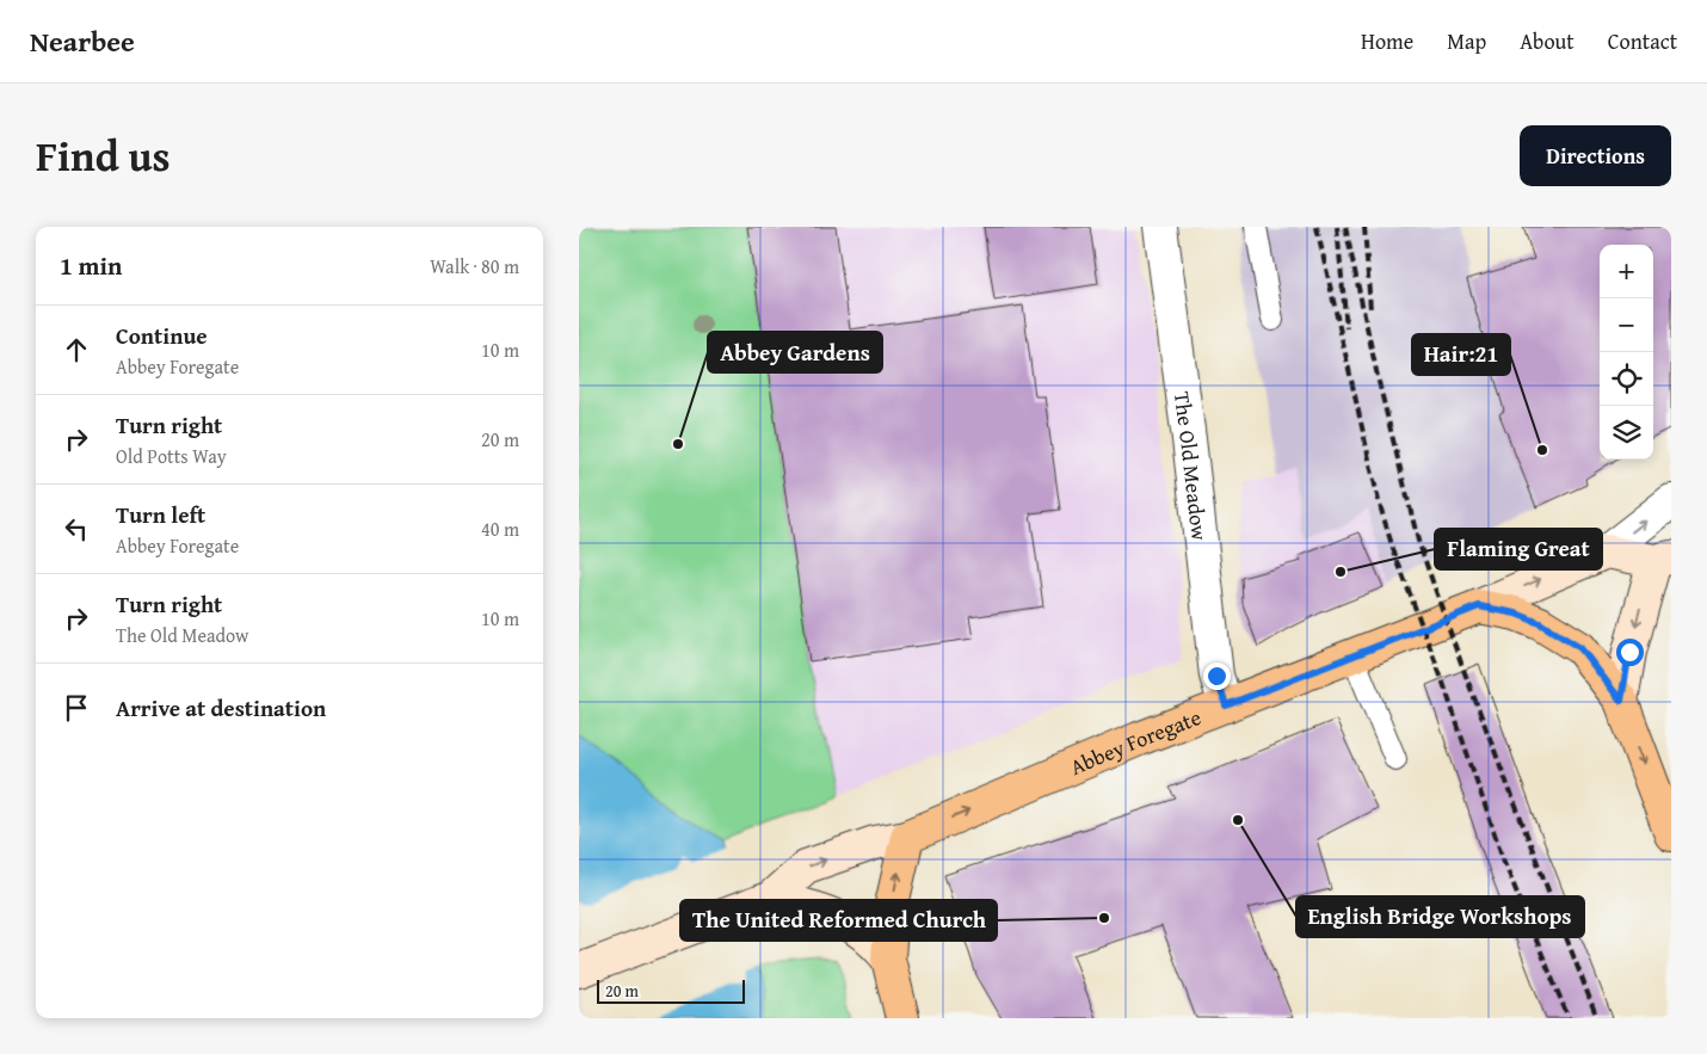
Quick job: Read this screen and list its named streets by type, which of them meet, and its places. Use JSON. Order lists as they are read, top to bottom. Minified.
{"streets":{"main road":["Abbey Foregate"],"street":["The Old Meadow"]},"crossings":[["The Old Meadow","Abbey Foregate"]],"one_way":["Abbey Foregate"],"places":["Abbey Gardens","Hair:21","Flaming Great","English Bridge Workshops","The United Reformed Church"],"scale_bar":"20 m","page":{"header":"Nearbee","nav":["Home","Map","About","Contact"],"title":"Find us","buttons":"Directions","heading":["1 min","Walk · 80 m"],"map_buttons":["+","−"],"list":[["Continue","Abbey Foregate","10 m"],["Turn right","Old Potts Way","20 m"],["Turn left","Abbey Foregate","40 m"],["Turn right","The Old Meadow","10 m"],"Arrive at destination"],"scale":"20 m"}}
